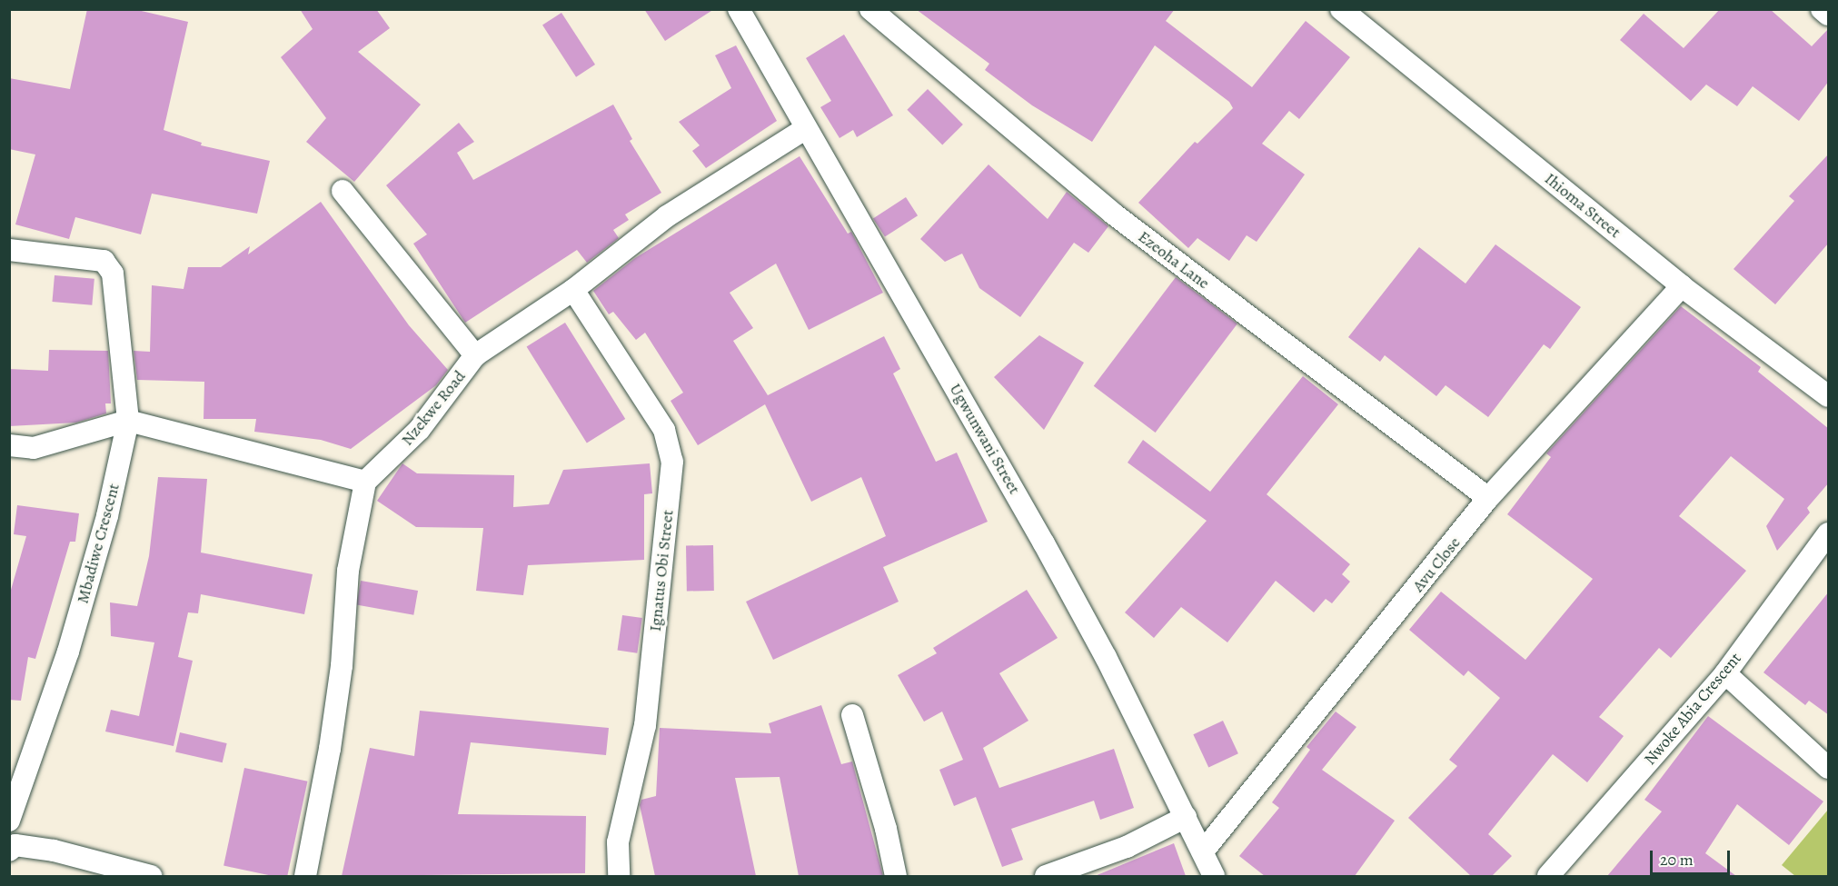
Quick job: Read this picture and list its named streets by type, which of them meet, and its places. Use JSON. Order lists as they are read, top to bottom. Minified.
{"streets":{"street":["Ihioma Street","Ezeoha Lane","Nzekwe Road","Ugwunwani Street","Mbadiwe Crescent","Avu Close","Ignatus Obi Street","Nwoke Abia Crescent"]},"crossings":[["Ihioma Street","Avu Close"],["Ezeoha Lane","Avu Close"],["Nzekwe Road","Ugwunwani Street"],["Nzekwe Road","Ignatus Obi Street"],["Ugwunwani Street","Avu Close"]],"scale_bar":"20 m"}
